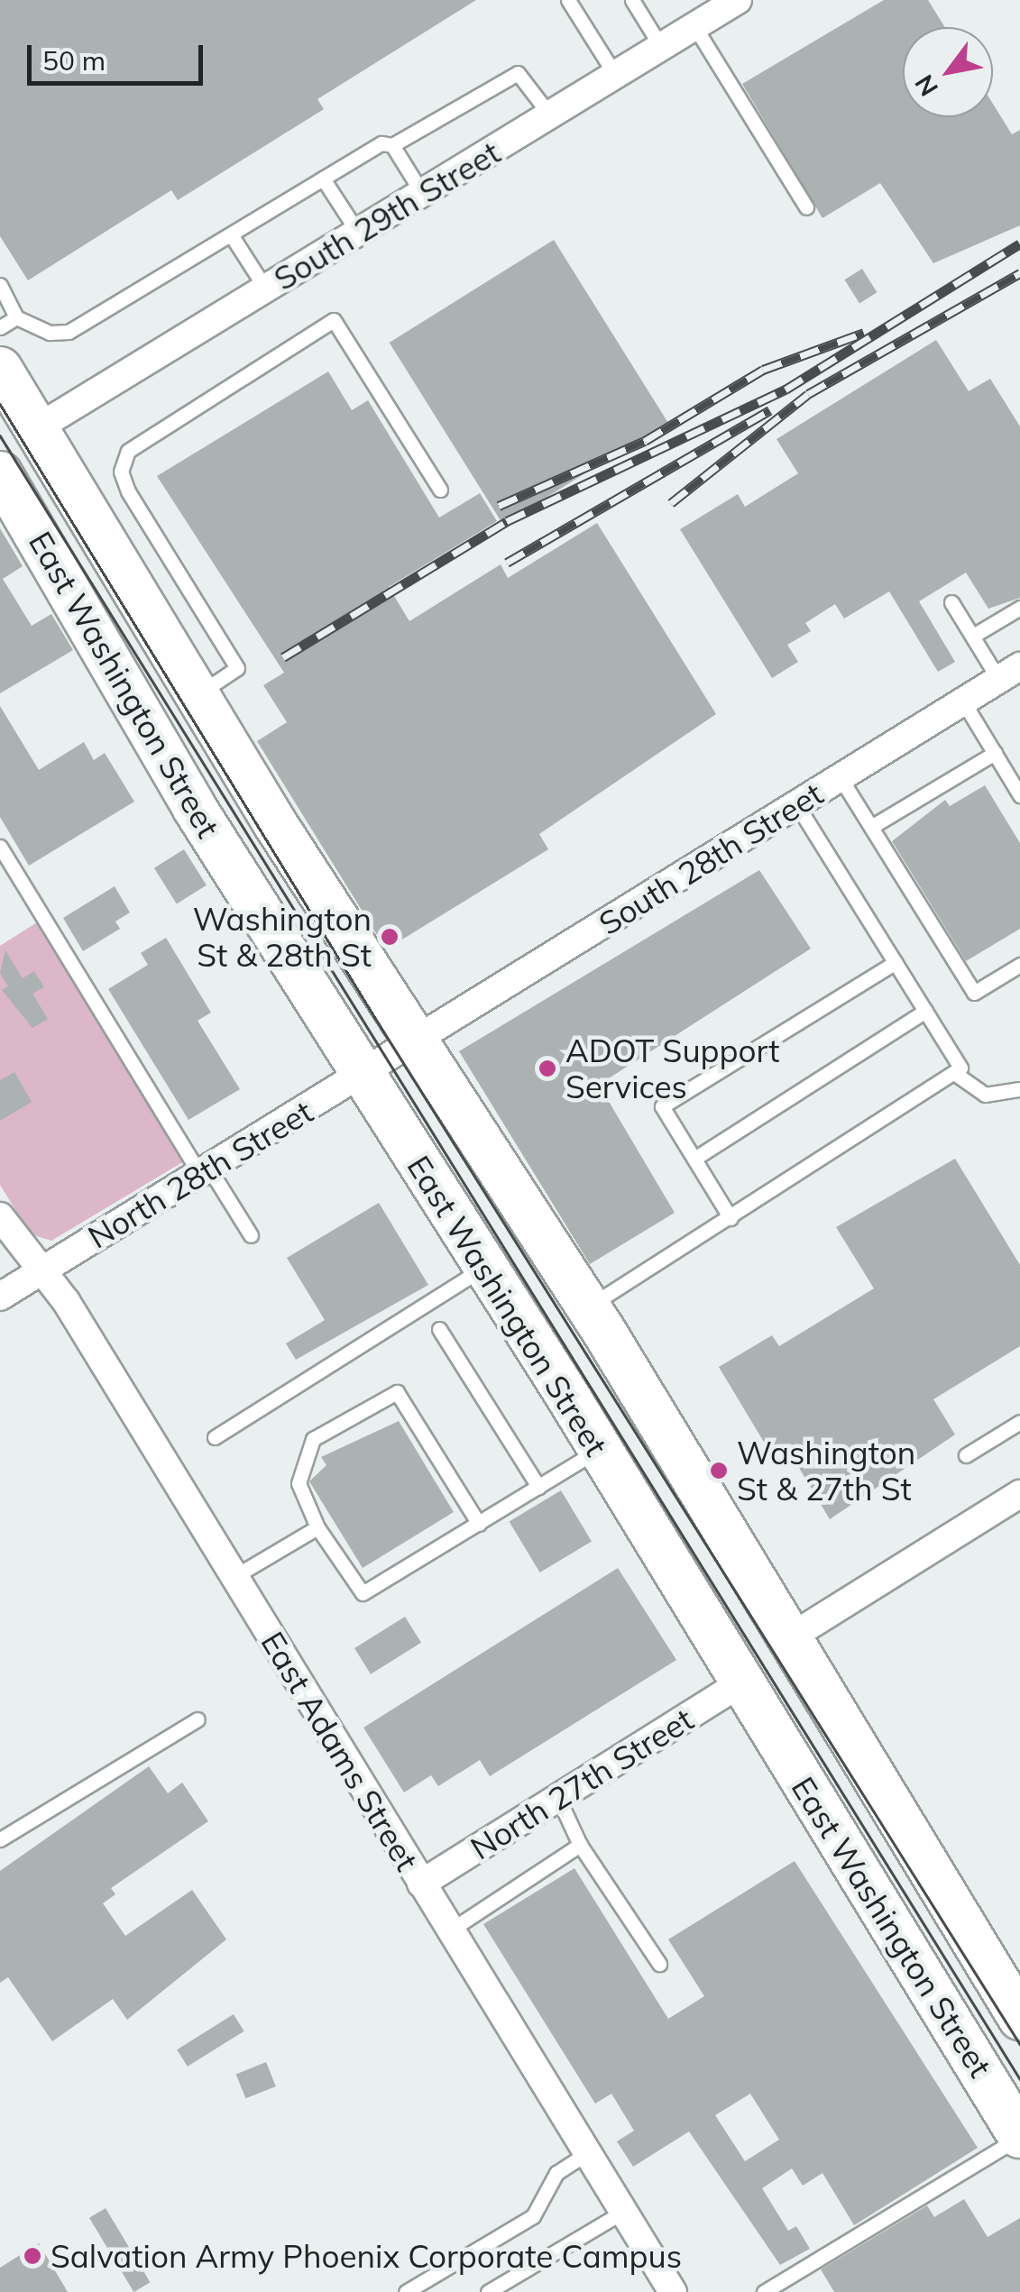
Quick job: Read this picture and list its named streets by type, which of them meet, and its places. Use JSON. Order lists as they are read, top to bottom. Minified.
{"streets":{"main road":["East Washington Street"],"street":["South 29th Street","South 28th Street","North 28th Street","East Adams Street","North 27th Street"]},"crossings":[["South 29th Street","East Washington Street"],["East Washington Street","South 28th Street"],["East Washington Street","North 28th Street"],["East Washington Street","North 27th Street"],["South 28th Street","North 28th Street"],["North 28th Street","East Adams Street"],["East Adams Street","North 27th Street"]],"places":["Washington St & 28th St","ADOT Support Services","Washington St & 27th St","Salvation Army Phoenix Corporate Campus"],"scale_bar":"50 m","north":"bottom left"}
